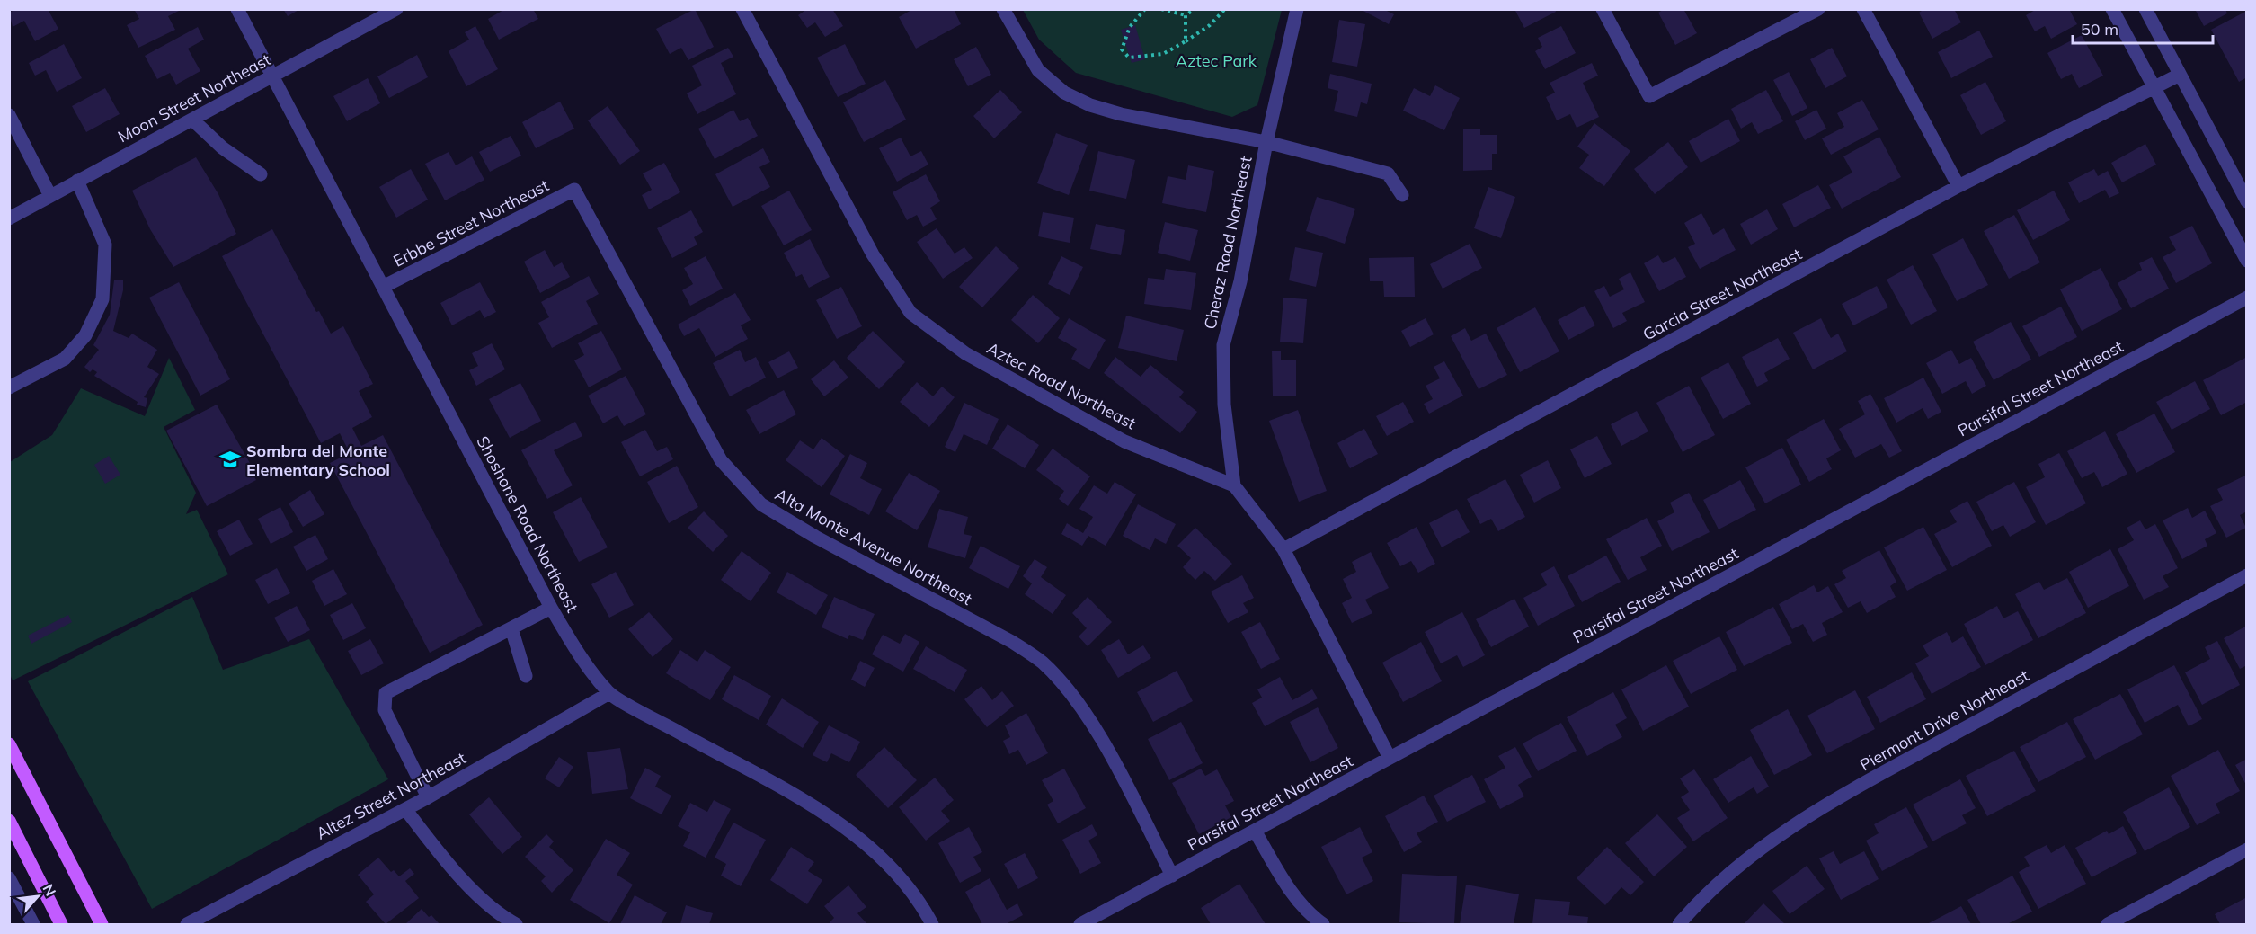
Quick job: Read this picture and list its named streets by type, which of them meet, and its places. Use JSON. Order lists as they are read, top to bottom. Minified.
{"streets":{"street":["Moon Street Northeast","Erbbe Street Northeast","Cheraz Road Northeast","Garcia Street Northeast","Aztec Road Northeast","Parsifal Street Northeast","Shoshone Road Northeast","Alta Monte Avenue Northeast","Piermont Drive Northeast","Altez Street Northeast"]},"crossings":[["Moon Street Northeast","Shoshone Road Northeast"],["Erbbe Street Northeast","Shoshone Road Northeast"],["Erbbe Street Northeast","Alta Monte Avenue Northeast"],["Cheraz Road Northeast","Aztec Road Northeast"],["Garcia Street Northeast","Aztec Road Northeast"],["Aztec Road Northeast","Parsifal Street Northeast"],["Parsifal Street Northeast","Alta Monte Avenue Northeast"],["Shoshone Road Northeast","Altez Street Northeast"]],"parks":["Aztec Park"],"places":{"school or university":["Sombra del Monte Elementary School"]},"scale_bar":"50 m","north":"top right"}
